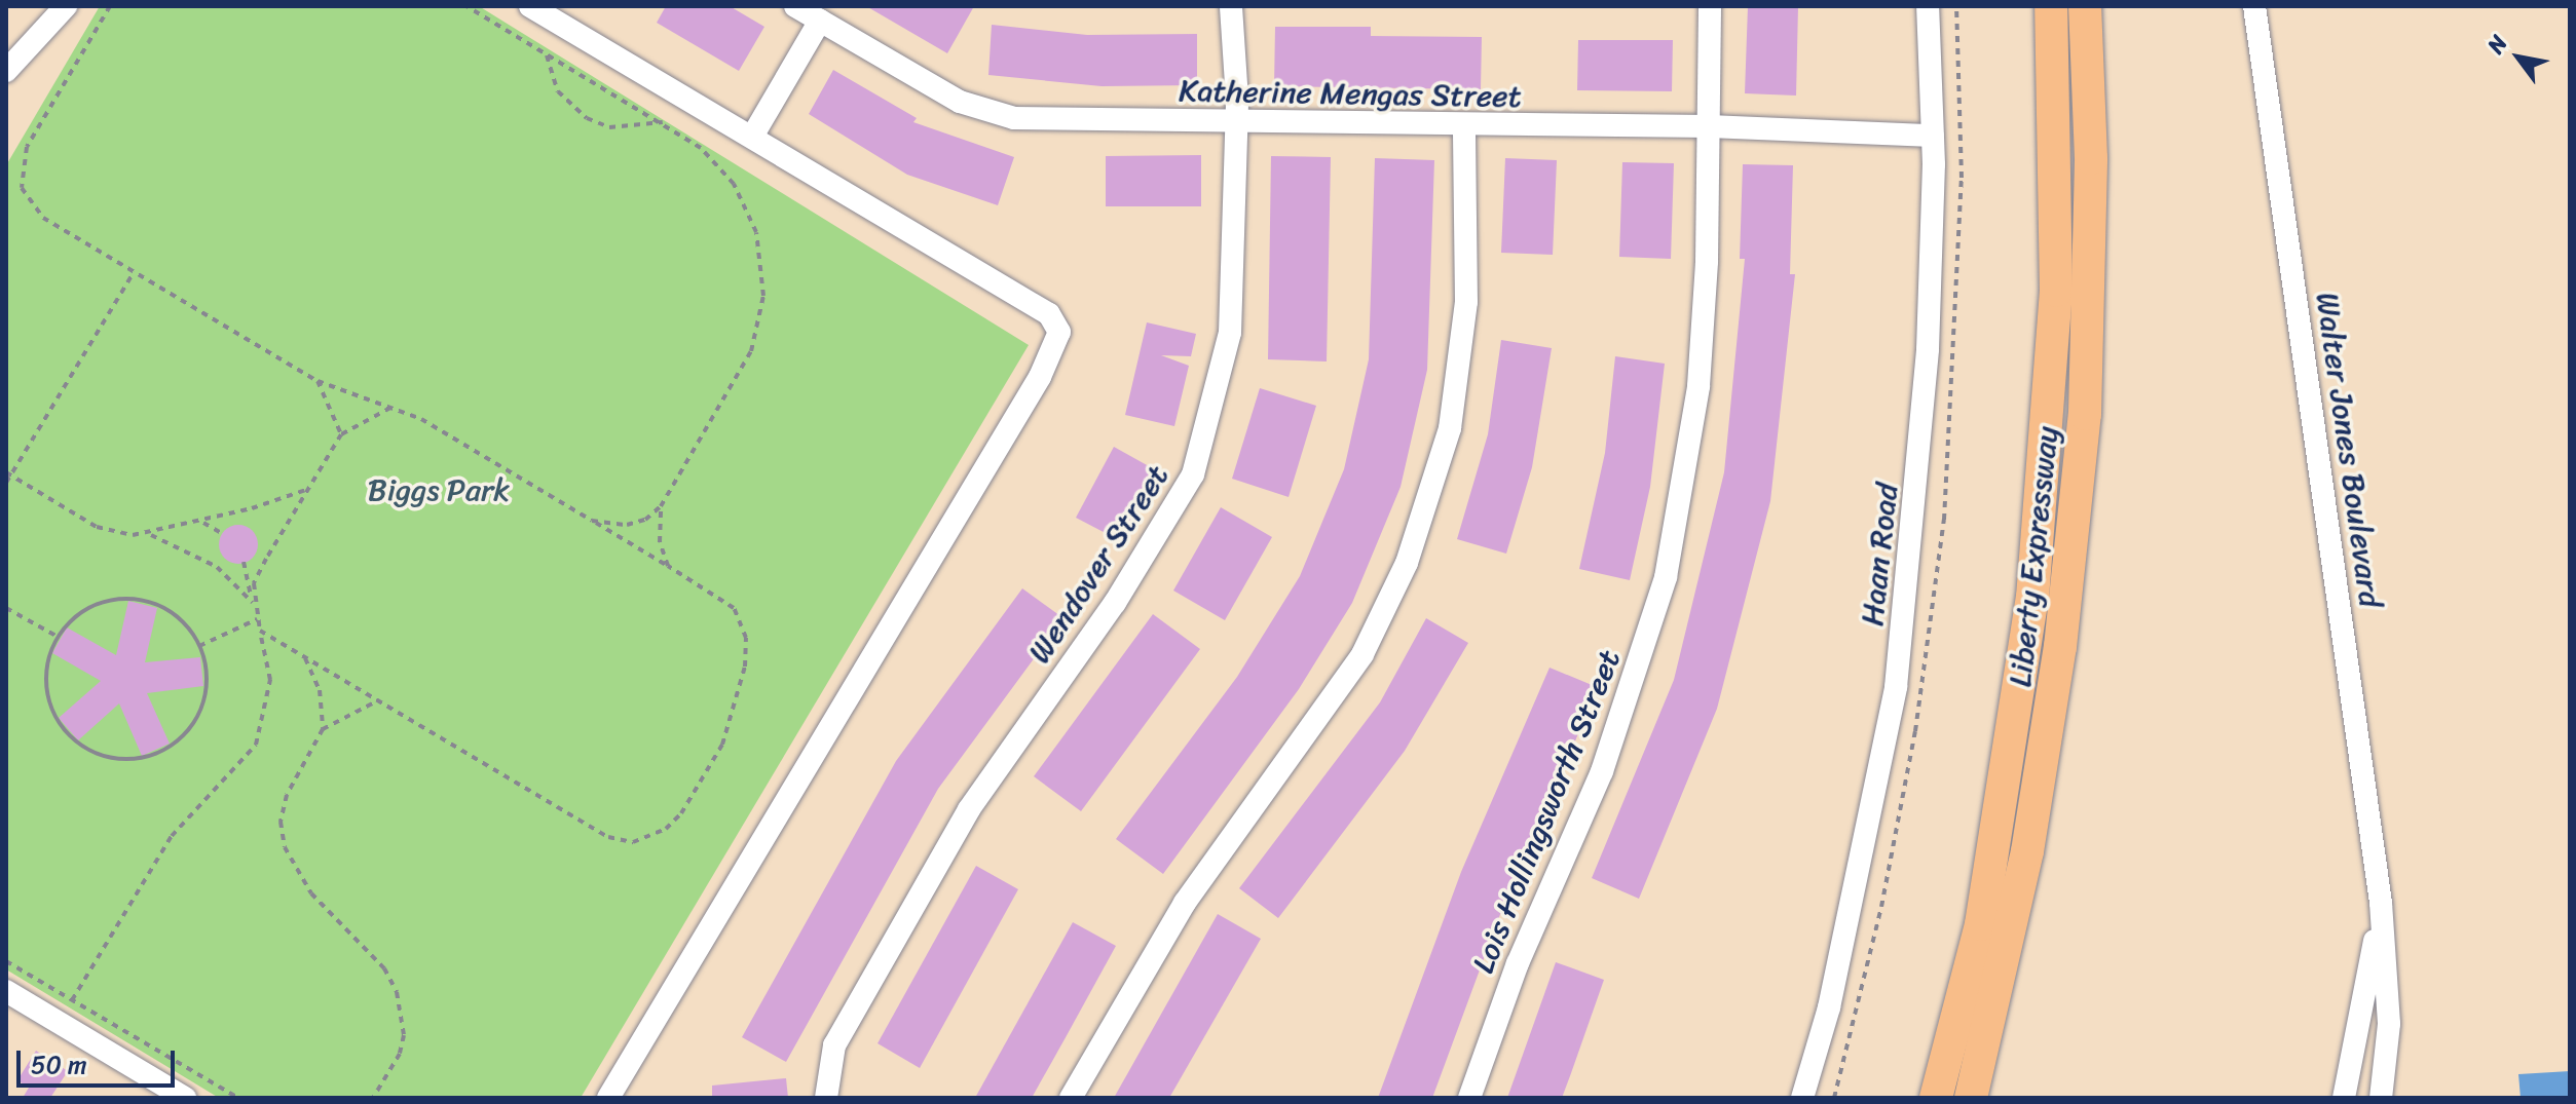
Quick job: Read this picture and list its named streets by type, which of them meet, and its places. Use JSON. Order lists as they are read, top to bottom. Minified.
{"streets":{"highway":["Liberty Expressway"],"street":["Katherine Mengas Street","Walter Jones Boulevard","Haan Road","Wendover Street","Lois Hollingsworth Street"]},"crossings":[["Katherine Mengas Street","Haan Road"],["Katherine Mengas Street","Wendover Street"],["Katherine Mengas Street","Lois Hollingsworth Street"]],"parks":["Biggs Park"],"scale_bar":"50 m","north":"top left"}
